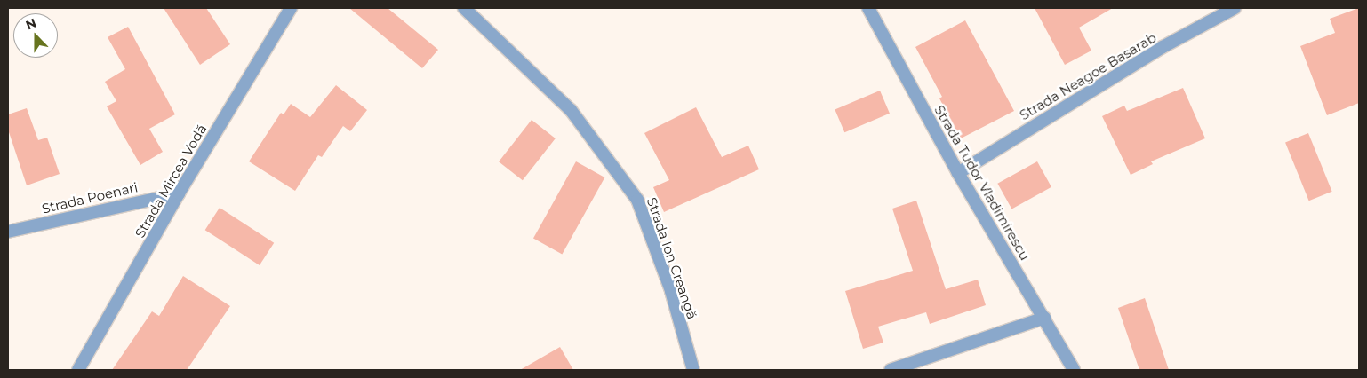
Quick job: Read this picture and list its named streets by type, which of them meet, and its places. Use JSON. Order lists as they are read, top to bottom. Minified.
{"streets":{"street":["Strada Neagoe Basarab","Strada Mircea Vodă","Strada Tudor Vladimirescu","Strada Poenari","Strada Ion Creangă"]},"crossings":[["Strada Neagoe Basarab","Strada Tudor Vladimirescu"],["Strada Mircea Vodă","Strada Poenari"]],"north":"top"}
